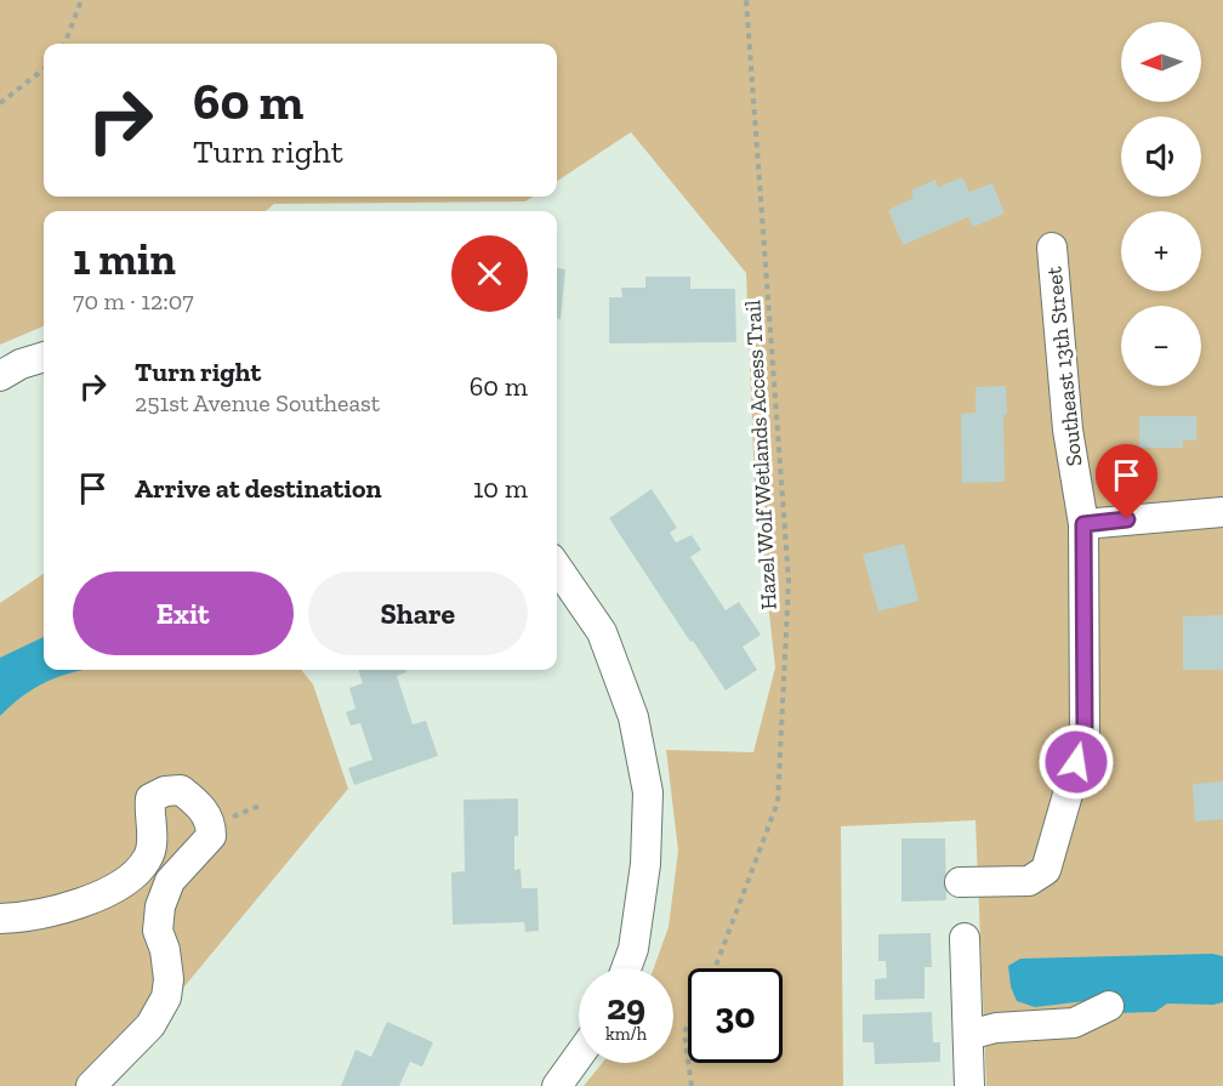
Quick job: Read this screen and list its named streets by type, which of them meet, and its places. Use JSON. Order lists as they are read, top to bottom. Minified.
{"streets":{"street":["Southeast 13th Street"],"path":["Hazel Wolf Wetlands Access Trail"]},"north":"left","page":{"map_buttons":["+","−"],"turn":["60 m","Turn right"],"heading":["1 min","70 m · 12:07"],"list":[{"name":"Turn right","note":"251st Avenue Southeast","value":"60 m"},{"name":"Arrive at destination","value":"10 m"}],"buttons":["Exit","Share"],"speed":"29 km/h","limit":"30"}}
